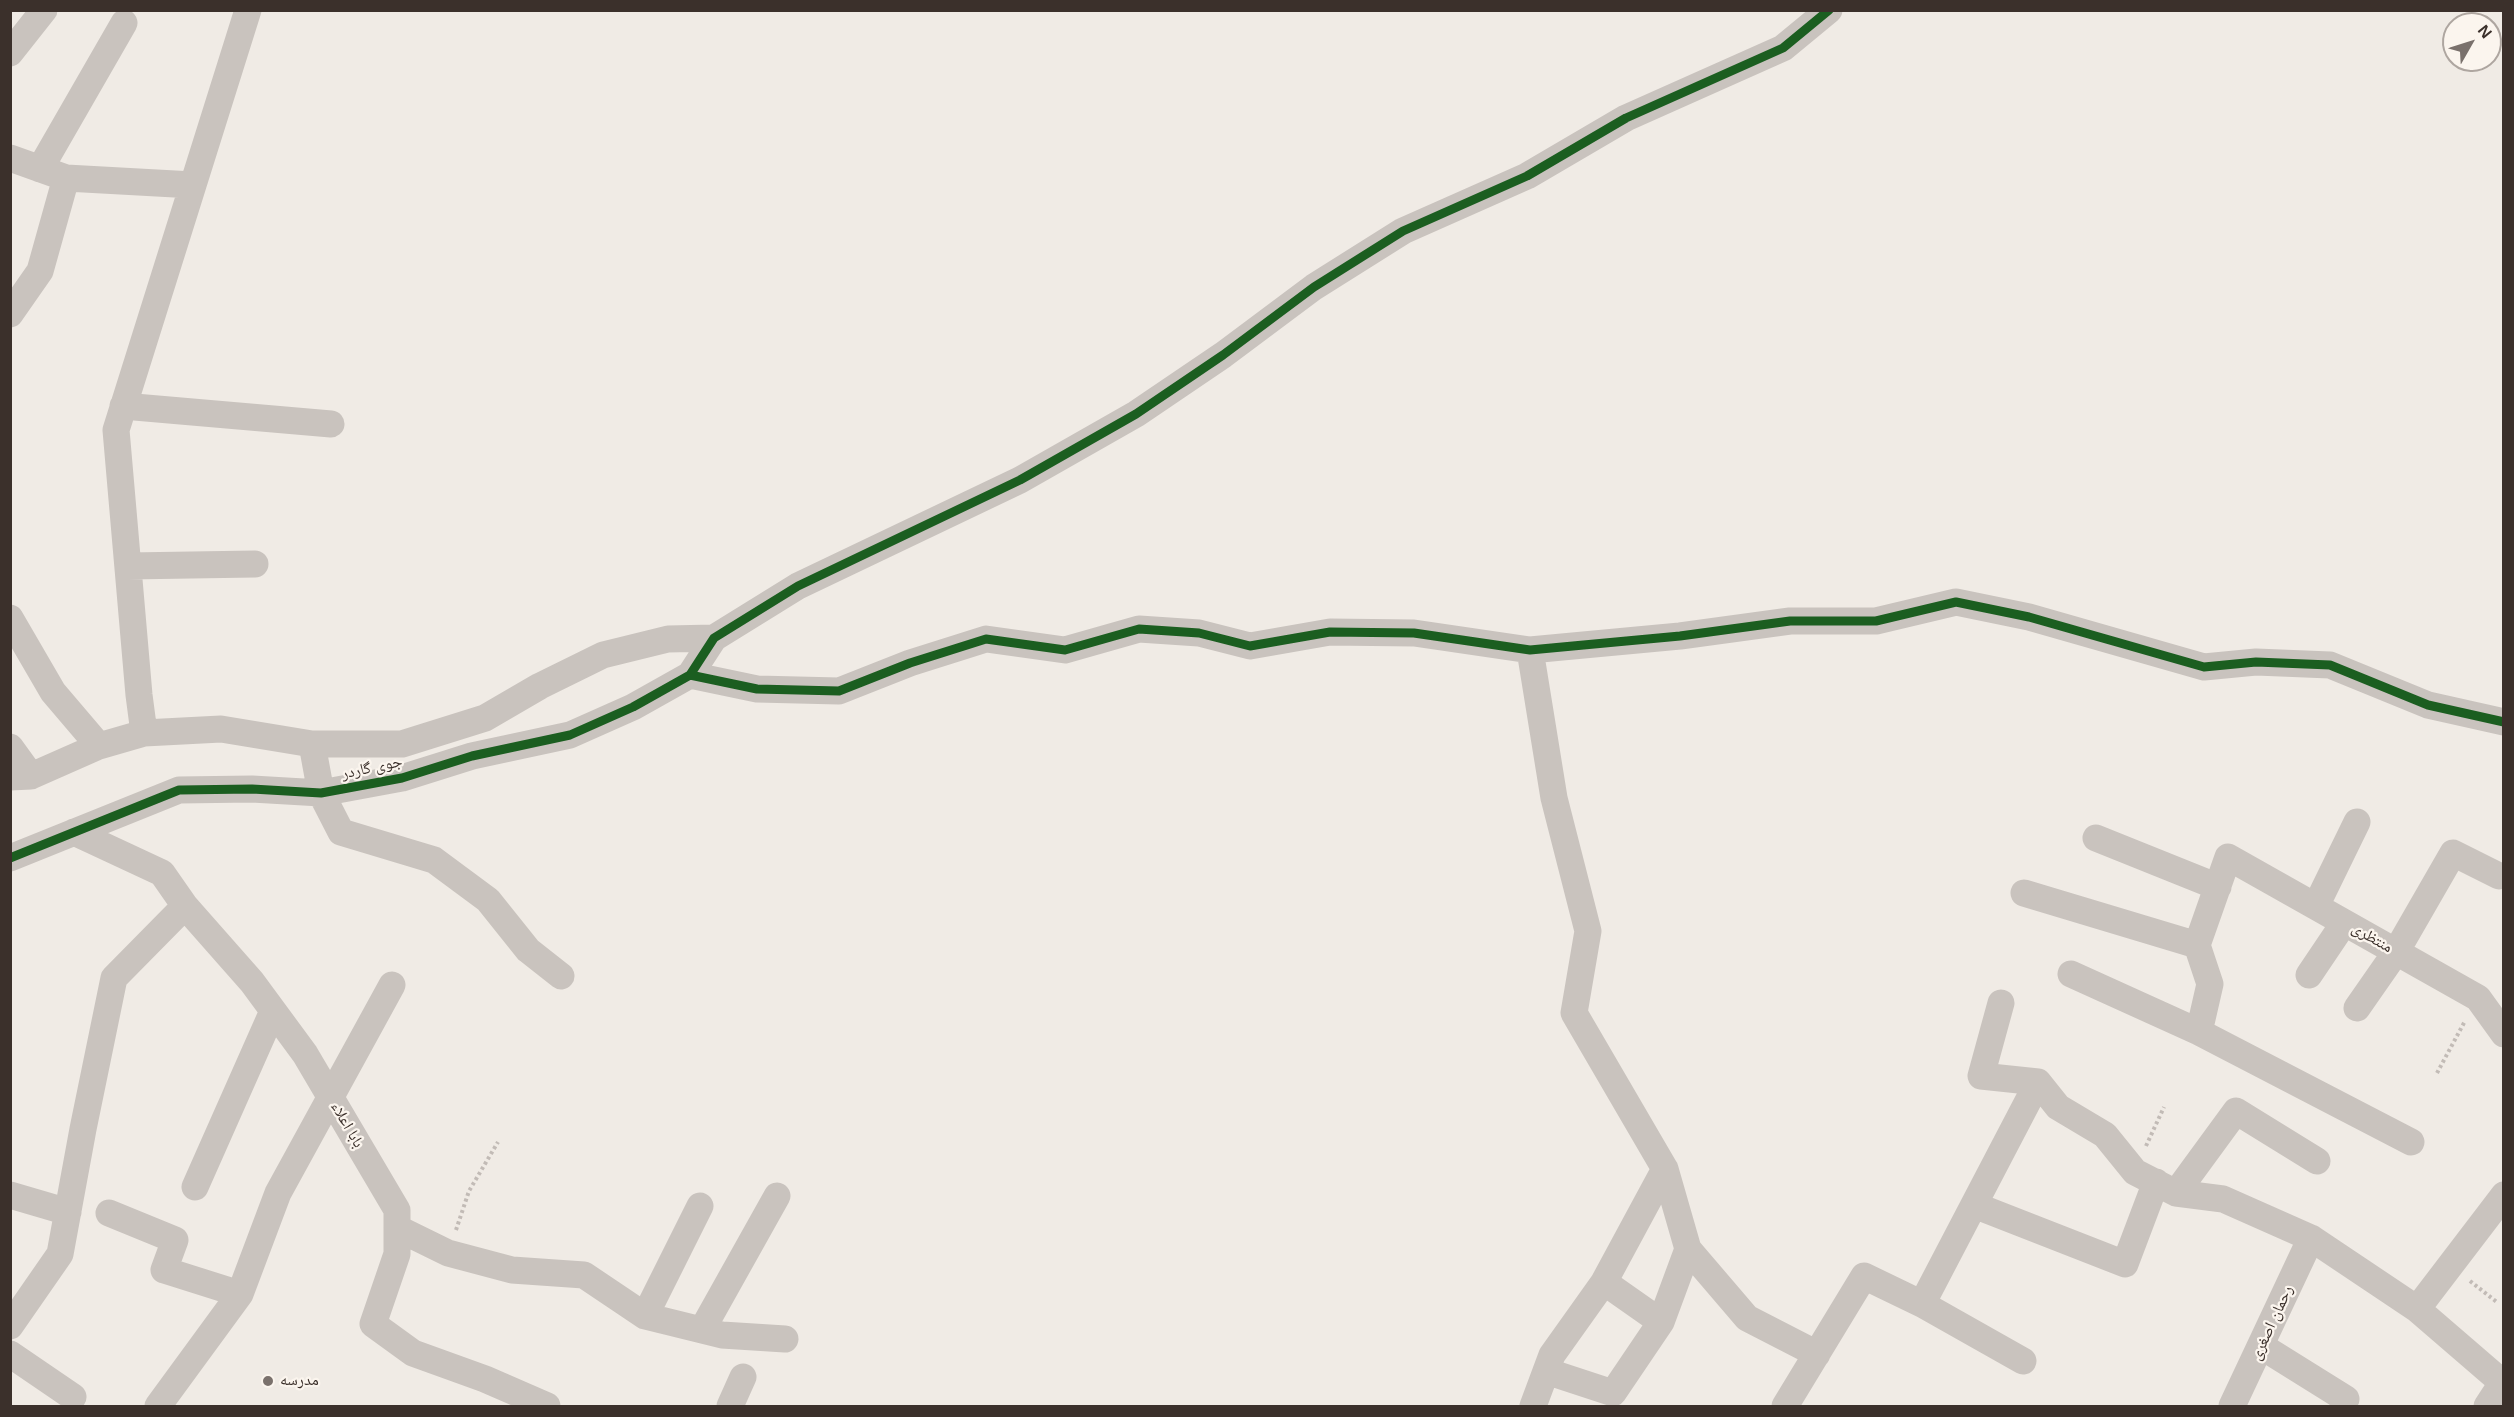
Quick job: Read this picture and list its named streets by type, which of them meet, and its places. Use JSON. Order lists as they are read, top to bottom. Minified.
{"streets":{"street":["جوی گاردر","منتظری","بابا اعلاء","رحمان اصغری"]},"crossings":[["جوی گاردر","بابا اعلاء"]],"places":["مدرسه"],"north":"top right"}
